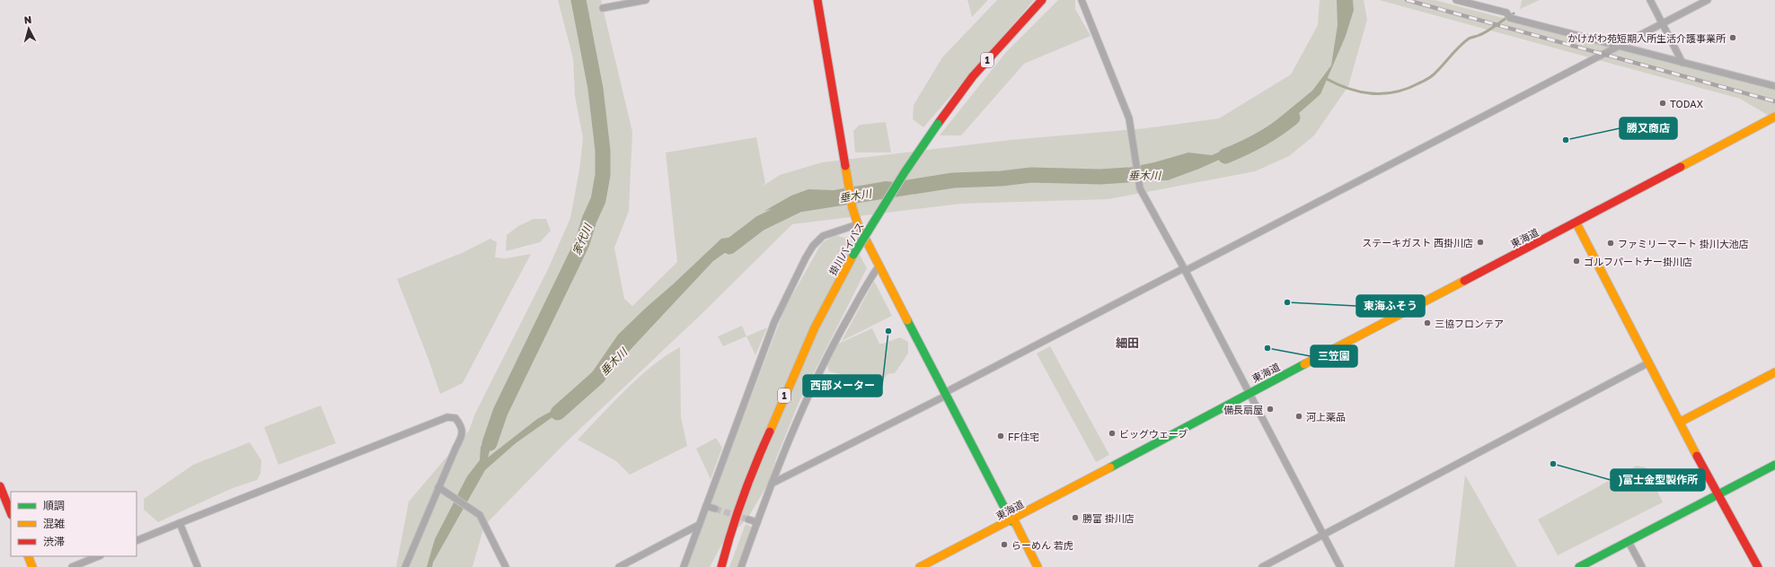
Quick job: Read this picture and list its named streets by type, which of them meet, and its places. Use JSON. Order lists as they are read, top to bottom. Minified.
{"streets":{"main road":["1","東海道","掛川バイパス"]},"crossings":[["1","掛川バイパス"]],"districts":["細田"],"water":["垂木川","家代川"],"places":["かけがわ苑短期入所生活介護事業所","TODAX","勝又商店","ステーキガスト 西掛川店","ファミリーマート 掛川大池店","ゴルフパートナー掛川店","東海ふそう","三協フロンテア","西部メーター","三笠園","備長扇屋","河上薬品","ビッグウェーブ","FF住宅",")富士金型製作所","勝富 掛川店","らーめん 若虎"],"legend":["順調","混雑","渋滞"],"north":"top"}
